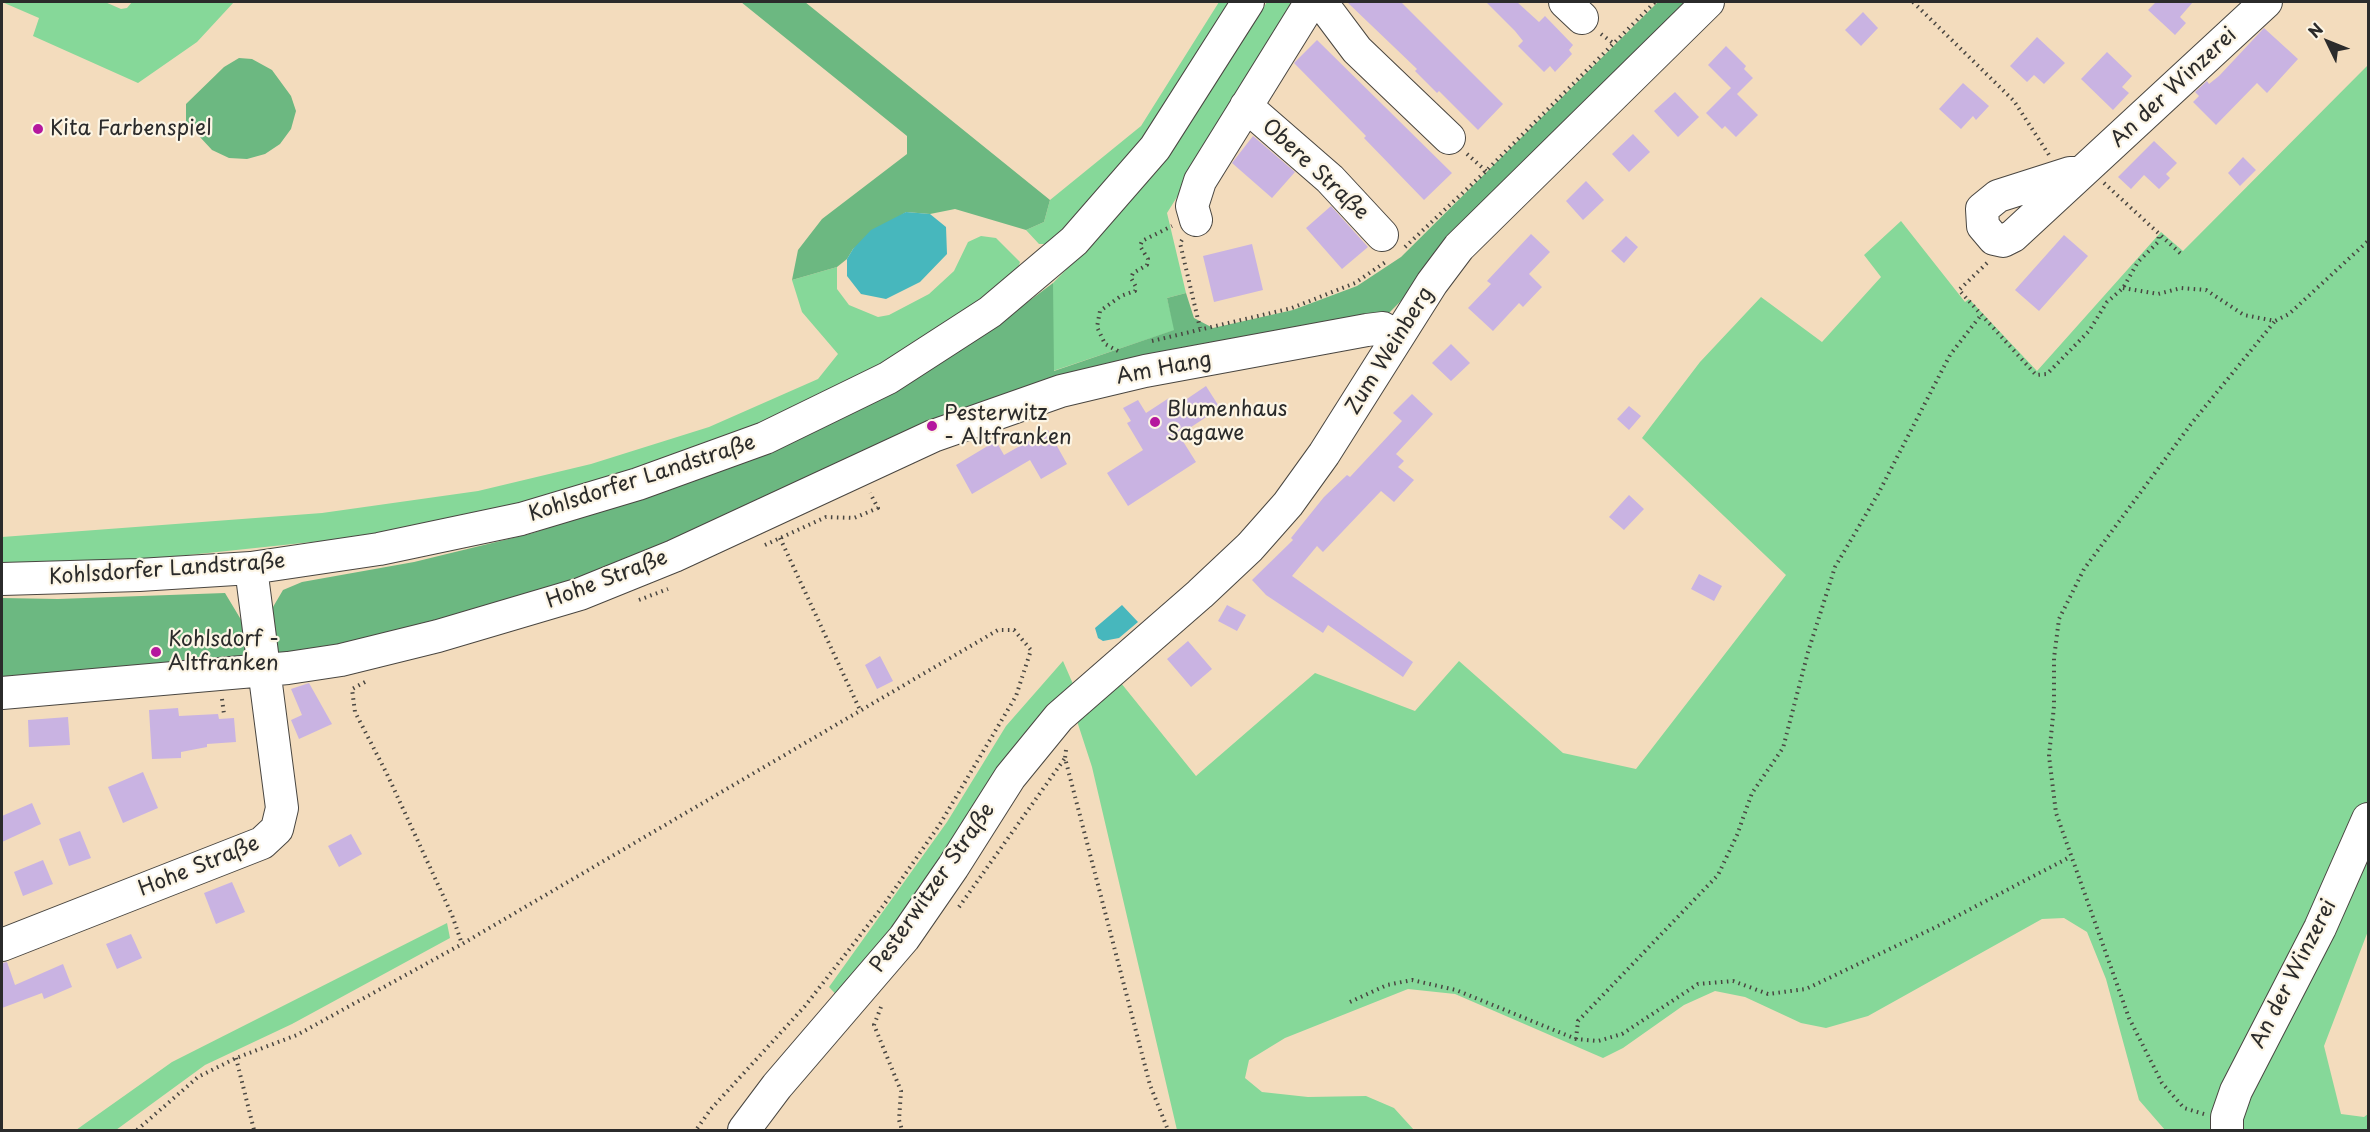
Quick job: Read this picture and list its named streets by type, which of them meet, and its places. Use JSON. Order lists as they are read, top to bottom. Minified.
{"streets":{"street":["An der Winzerei","Obere Straße","Zum Weinberg","Am Hang","Kohlsdorfer Landstraße","Hohe Straße","Pesterwitzer Straße"]},"crossings":[["Zum Weinberg","Am Hang"],["Zum Weinberg","Pesterwitzer Straße"],["Am Hang","Hohe Straße"],["Kohlsdorfer Landstraße","Hohe Straße"]],"places":["Kita Farbenspiel","Blumenhaus Sagawe","Pesterwitz - Altfranken","Kohlsdorf - Altfranken"],"north":"top left"}
